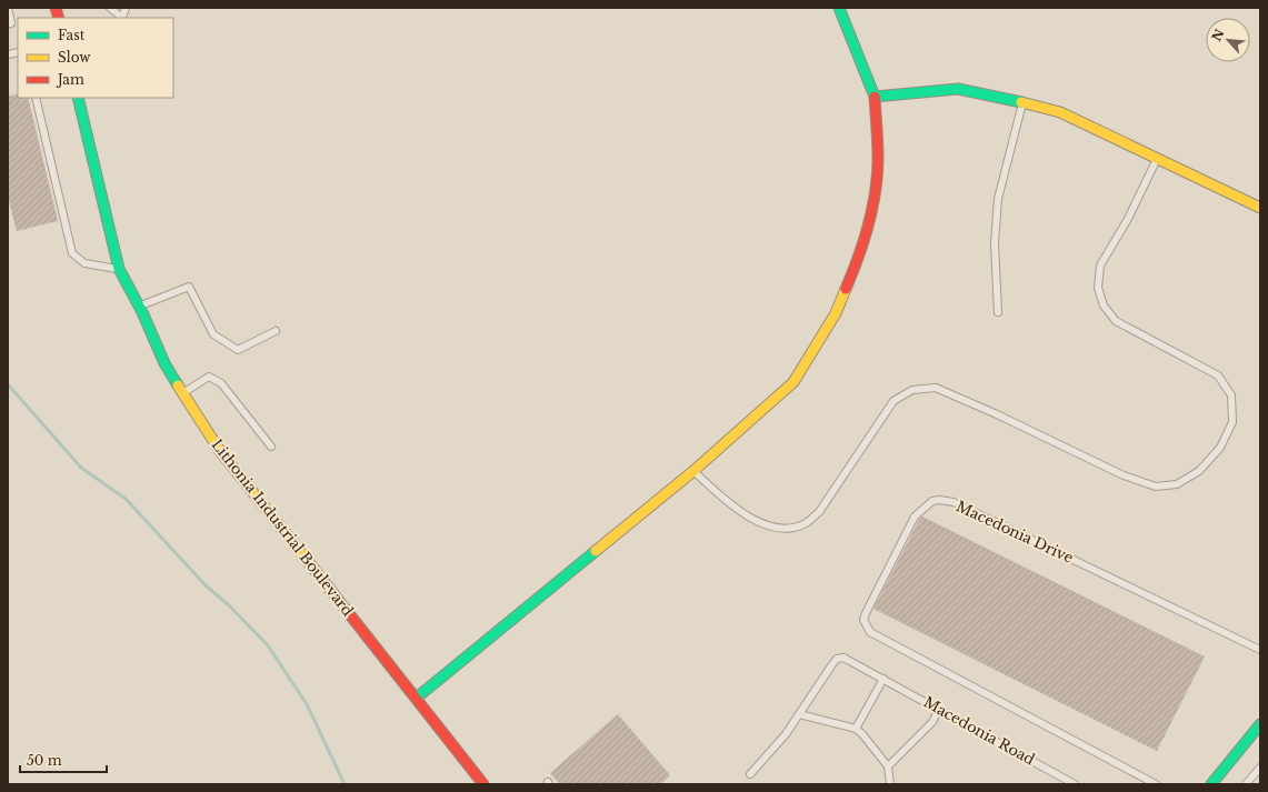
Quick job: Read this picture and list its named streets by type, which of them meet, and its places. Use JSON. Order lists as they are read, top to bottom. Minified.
{"streets":{"street":["Lithonia Industrial Boulevard"],"lane":["Macedonia Drive","Macedonia Road"]},"legend":["Fast","Slow","Jam"],"scale_bar":"50 m","north":"top left"}
